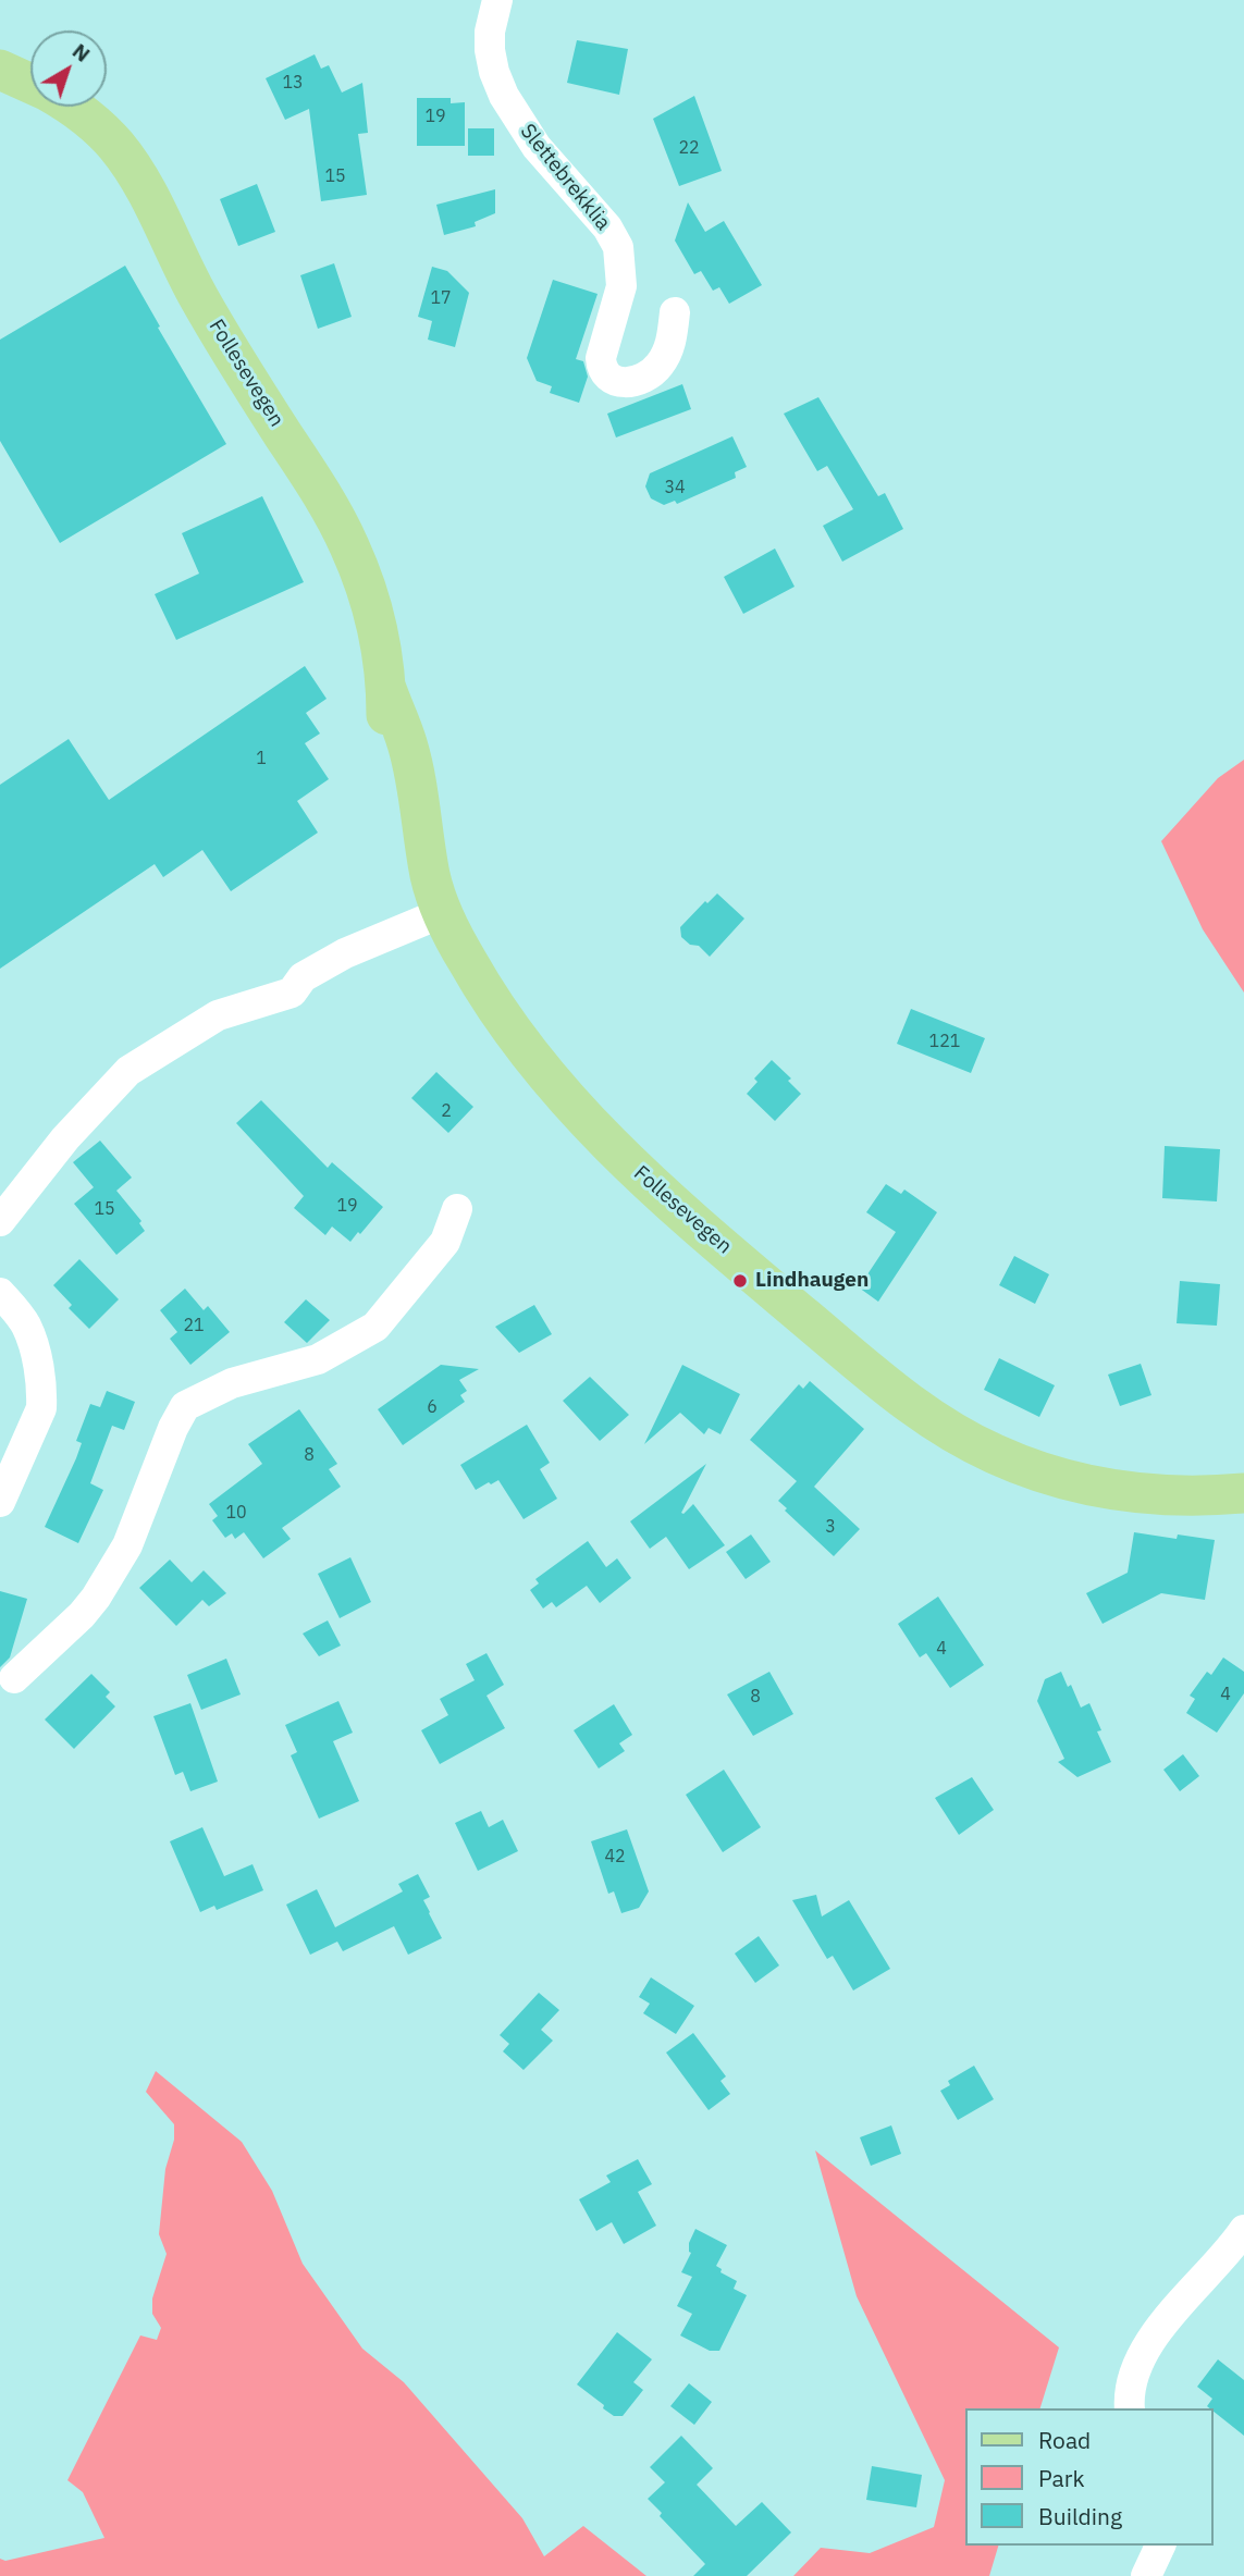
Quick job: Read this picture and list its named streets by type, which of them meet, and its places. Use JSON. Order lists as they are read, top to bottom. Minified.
{"streets":{"main road":["Follesevegen"],"street":["Slettebrekklia"]},"places":["Lindhaugen"],"house_numbers":["13","19","22","15","17","34","1","121","2","19","15","21","6","8","10","3","4","4","8","42"],"legend":["Road","Park","Building"],"north":"top right"}
